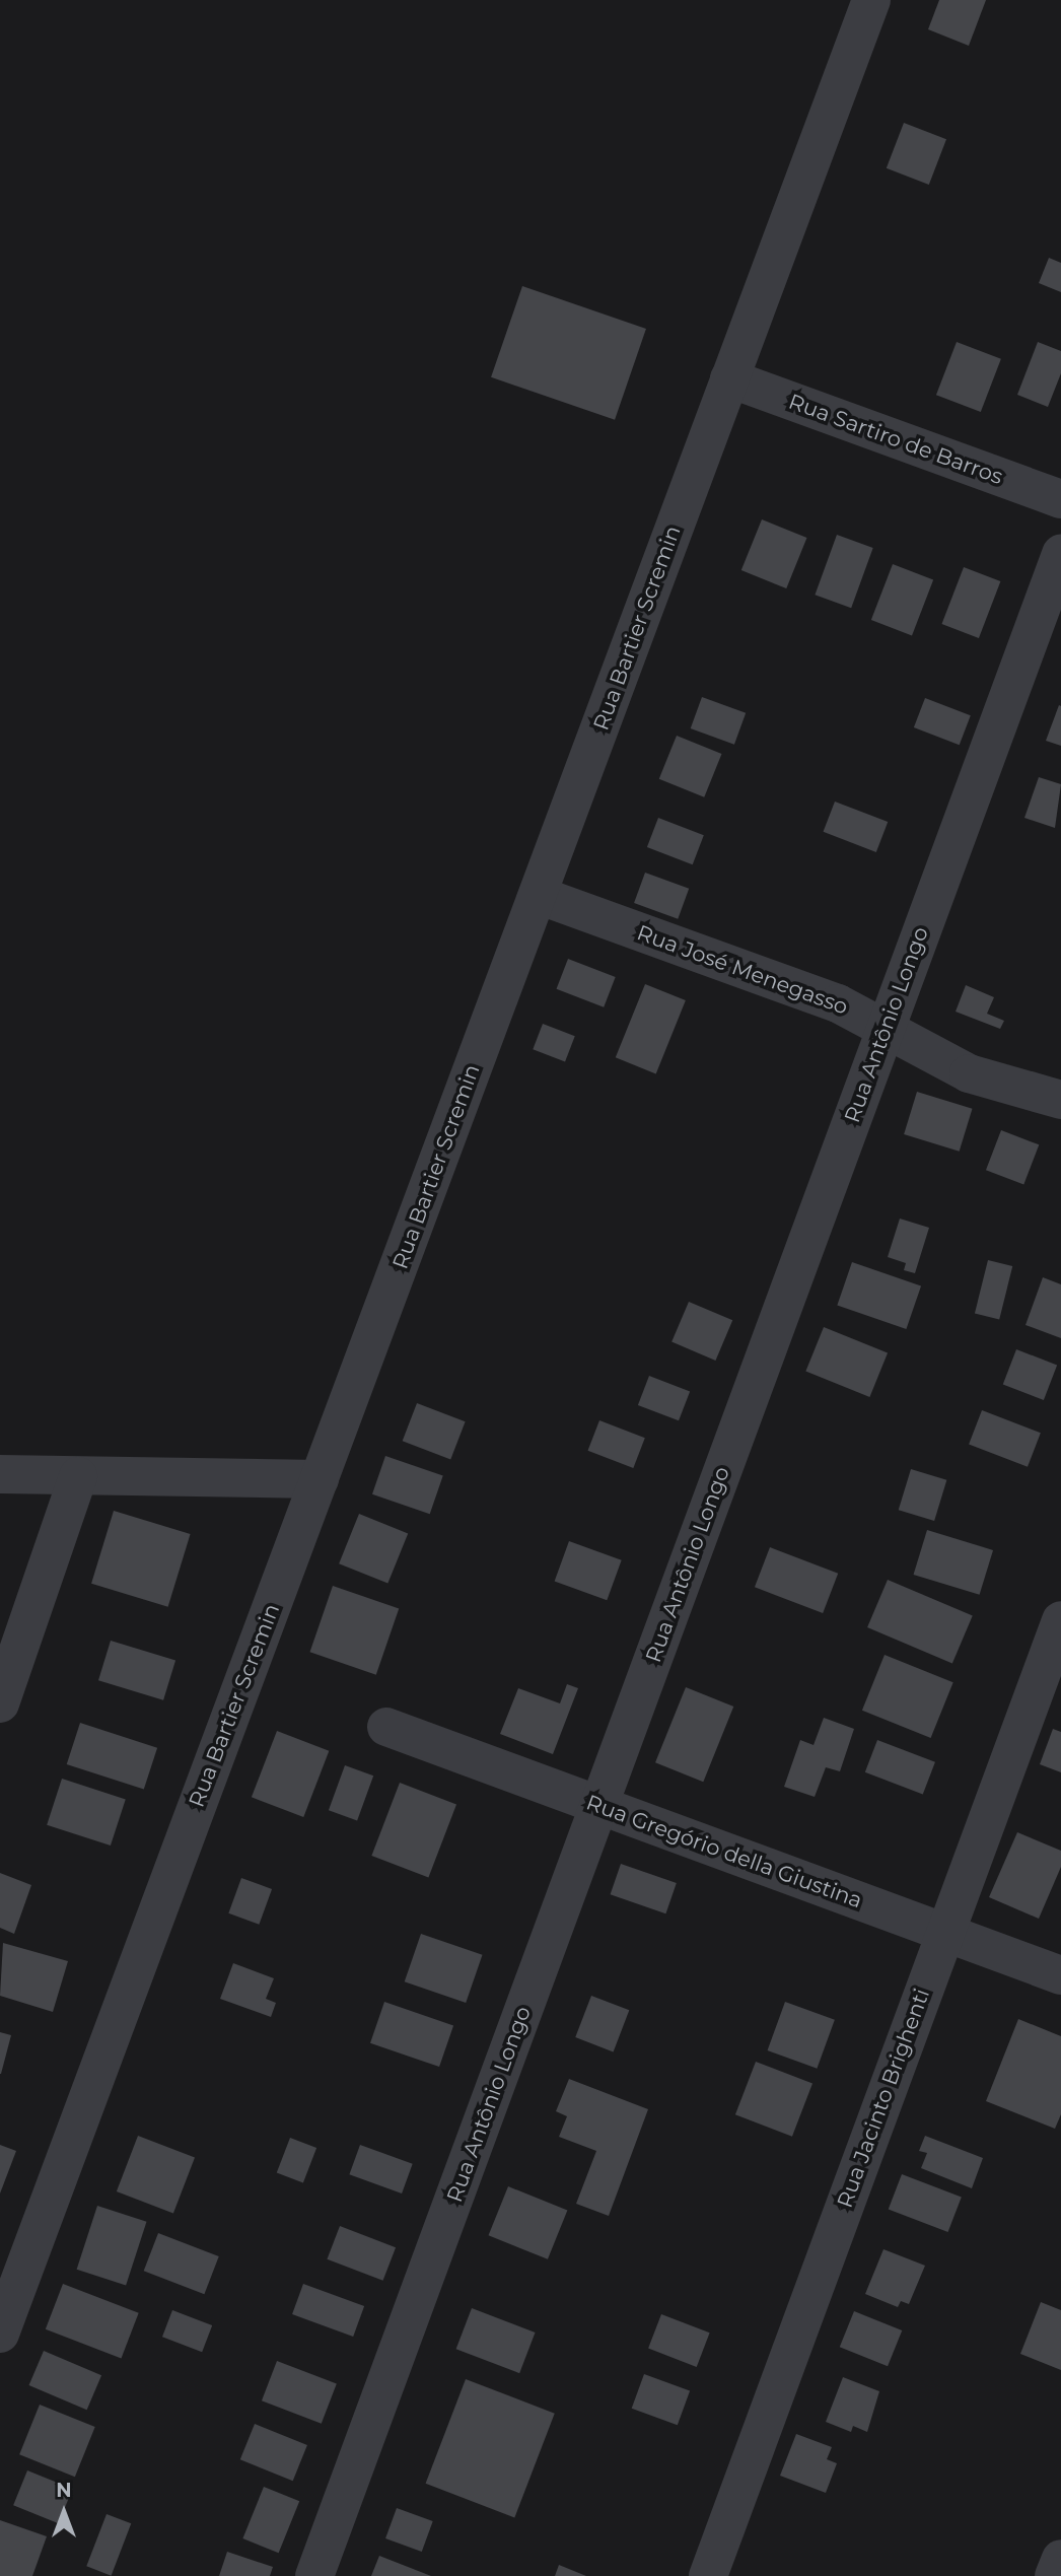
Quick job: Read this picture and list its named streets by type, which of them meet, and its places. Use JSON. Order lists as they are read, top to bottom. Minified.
{"streets":{"street":["Rua Sartiro de Barros","Rua Bartier Scremin","Rua José Menegasso","Rua Antônio Longo","Rua Gregório della Giustina","Rua Jacinto Brighenti"]},"crossings":[["Rua Sartiro de Barros","Rua Bartier Scremin"],["Rua Bartier Scremin","Rua José Menegasso"],["Rua José Menegasso","Rua Antônio Longo"],["Rua Antônio Longo","Rua Gregório della Giustina"],["Rua Gregório della Giustina","Rua Jacinto Brighenti"]],"north":"top"}
